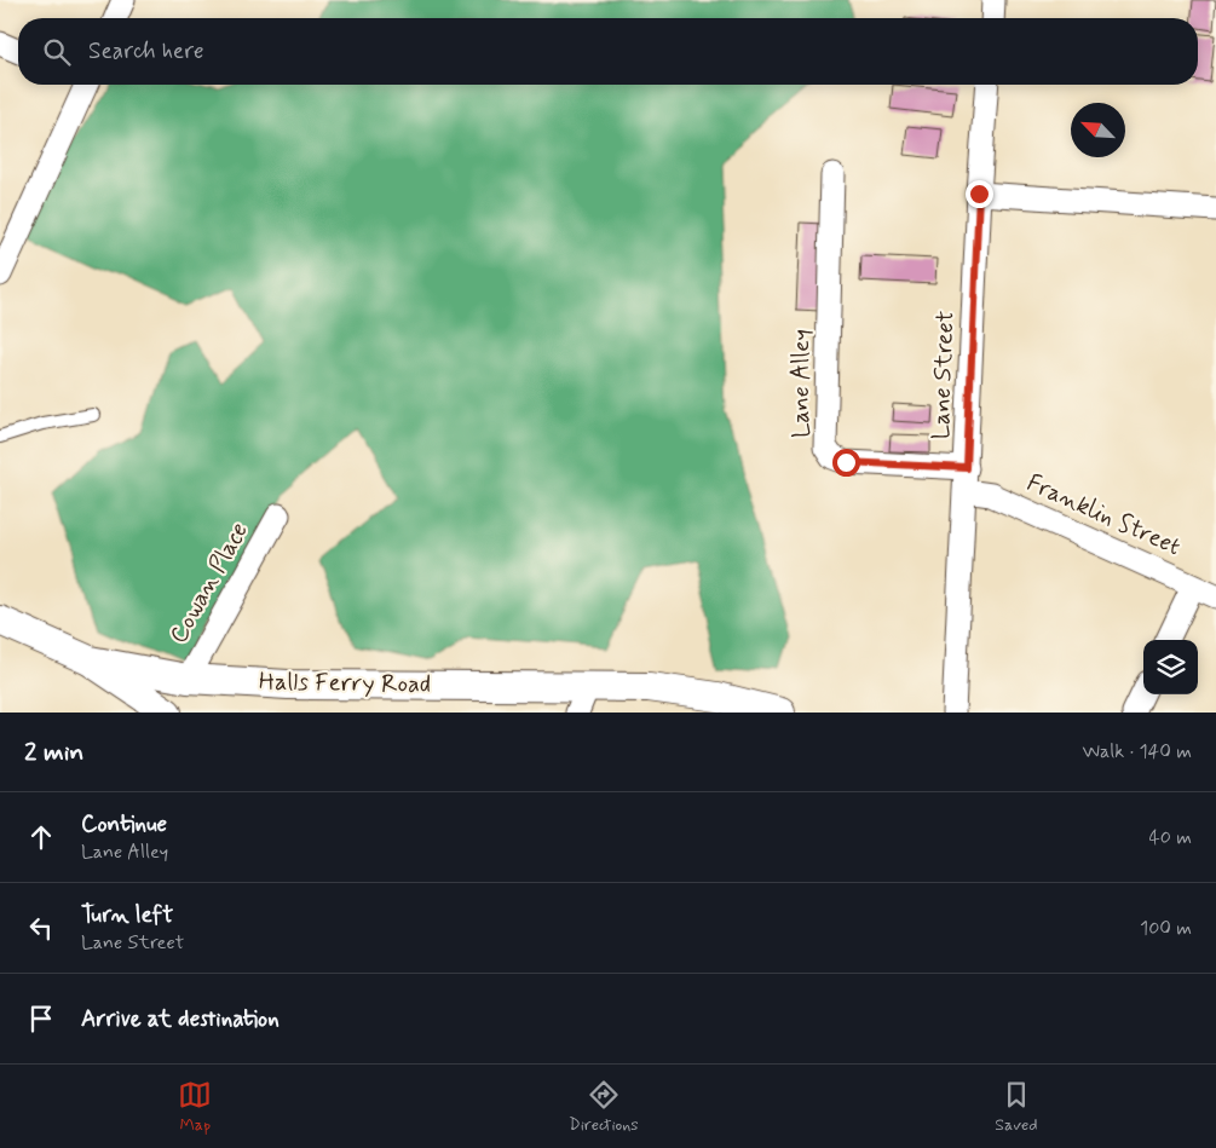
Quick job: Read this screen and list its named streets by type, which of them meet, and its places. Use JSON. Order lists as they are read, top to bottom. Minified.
{"streets":{"street":["Lane Street","Lane Alley","Franklin Street","Cowan Place","Halls Ferry Road"]},"crossings":[["Lane Street","Lane Alley"],["Lane Street","Franklin Street"],["Cowan Place","Halls Ferry Road"]],"north":"top left","page":{"search":"Search here","heading":["2 min","Walk · 140 m"],"list":[["Continue","Lane Alley","40 m"],["Turn left","Lane Street","100 m"],"Arrive at destination"],"nav":["Map","Directions","Saved"]}}
